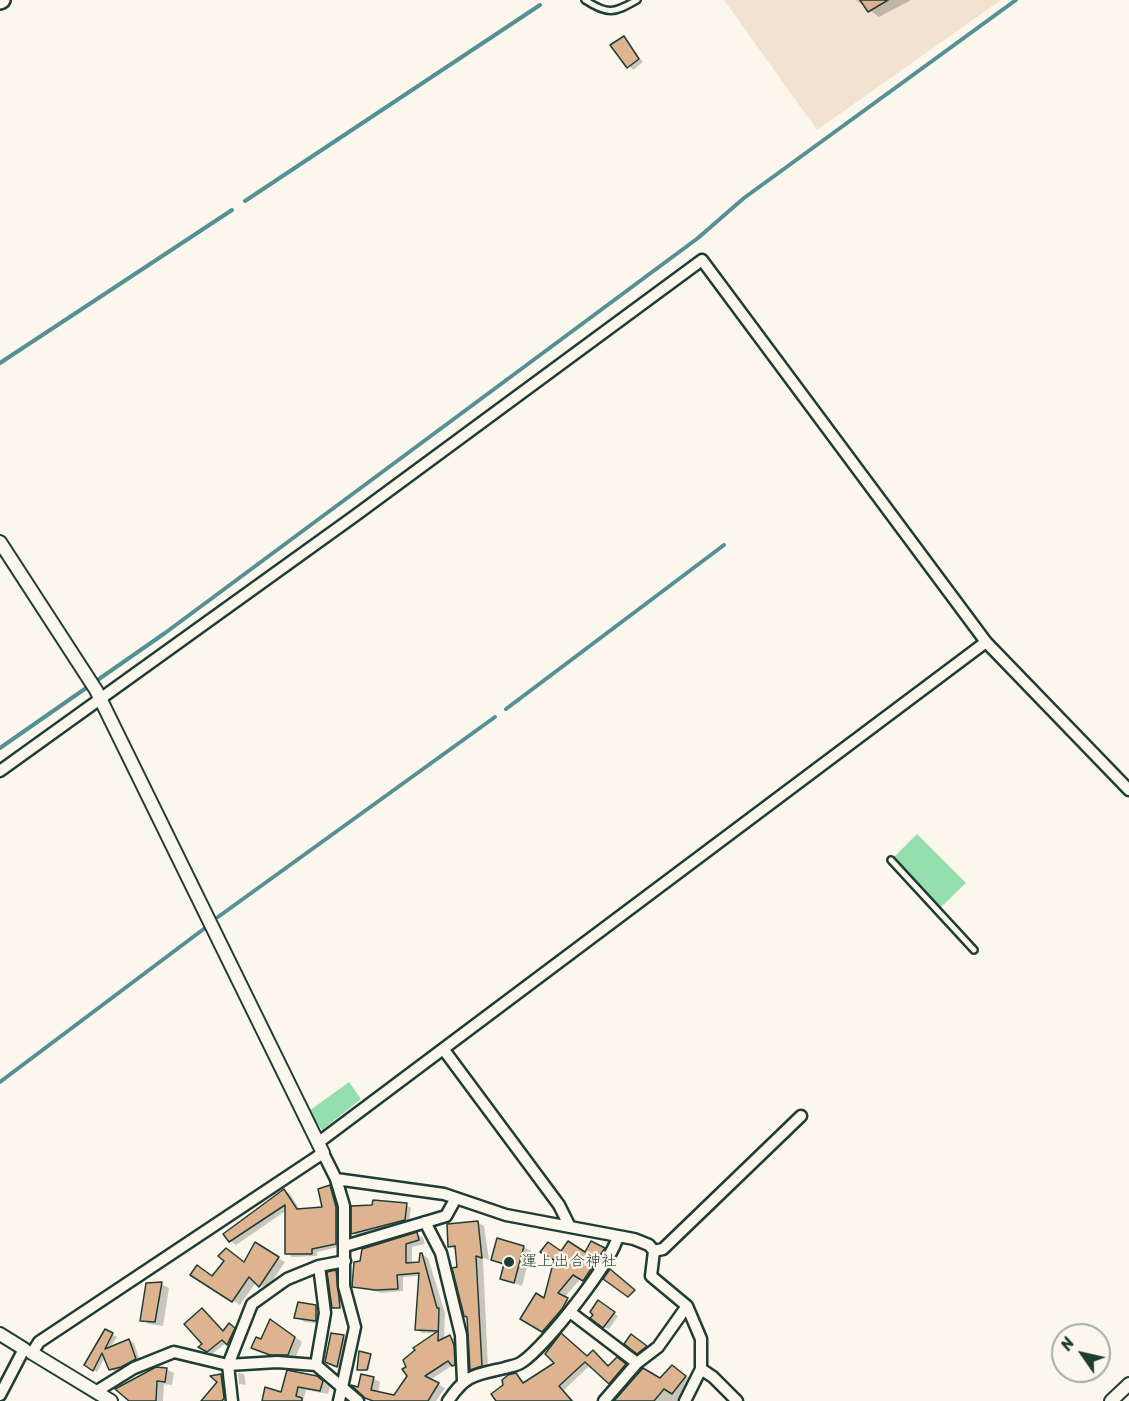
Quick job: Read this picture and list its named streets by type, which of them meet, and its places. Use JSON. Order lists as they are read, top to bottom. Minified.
{"places":["運上出合神社"],"north":"top left"}
